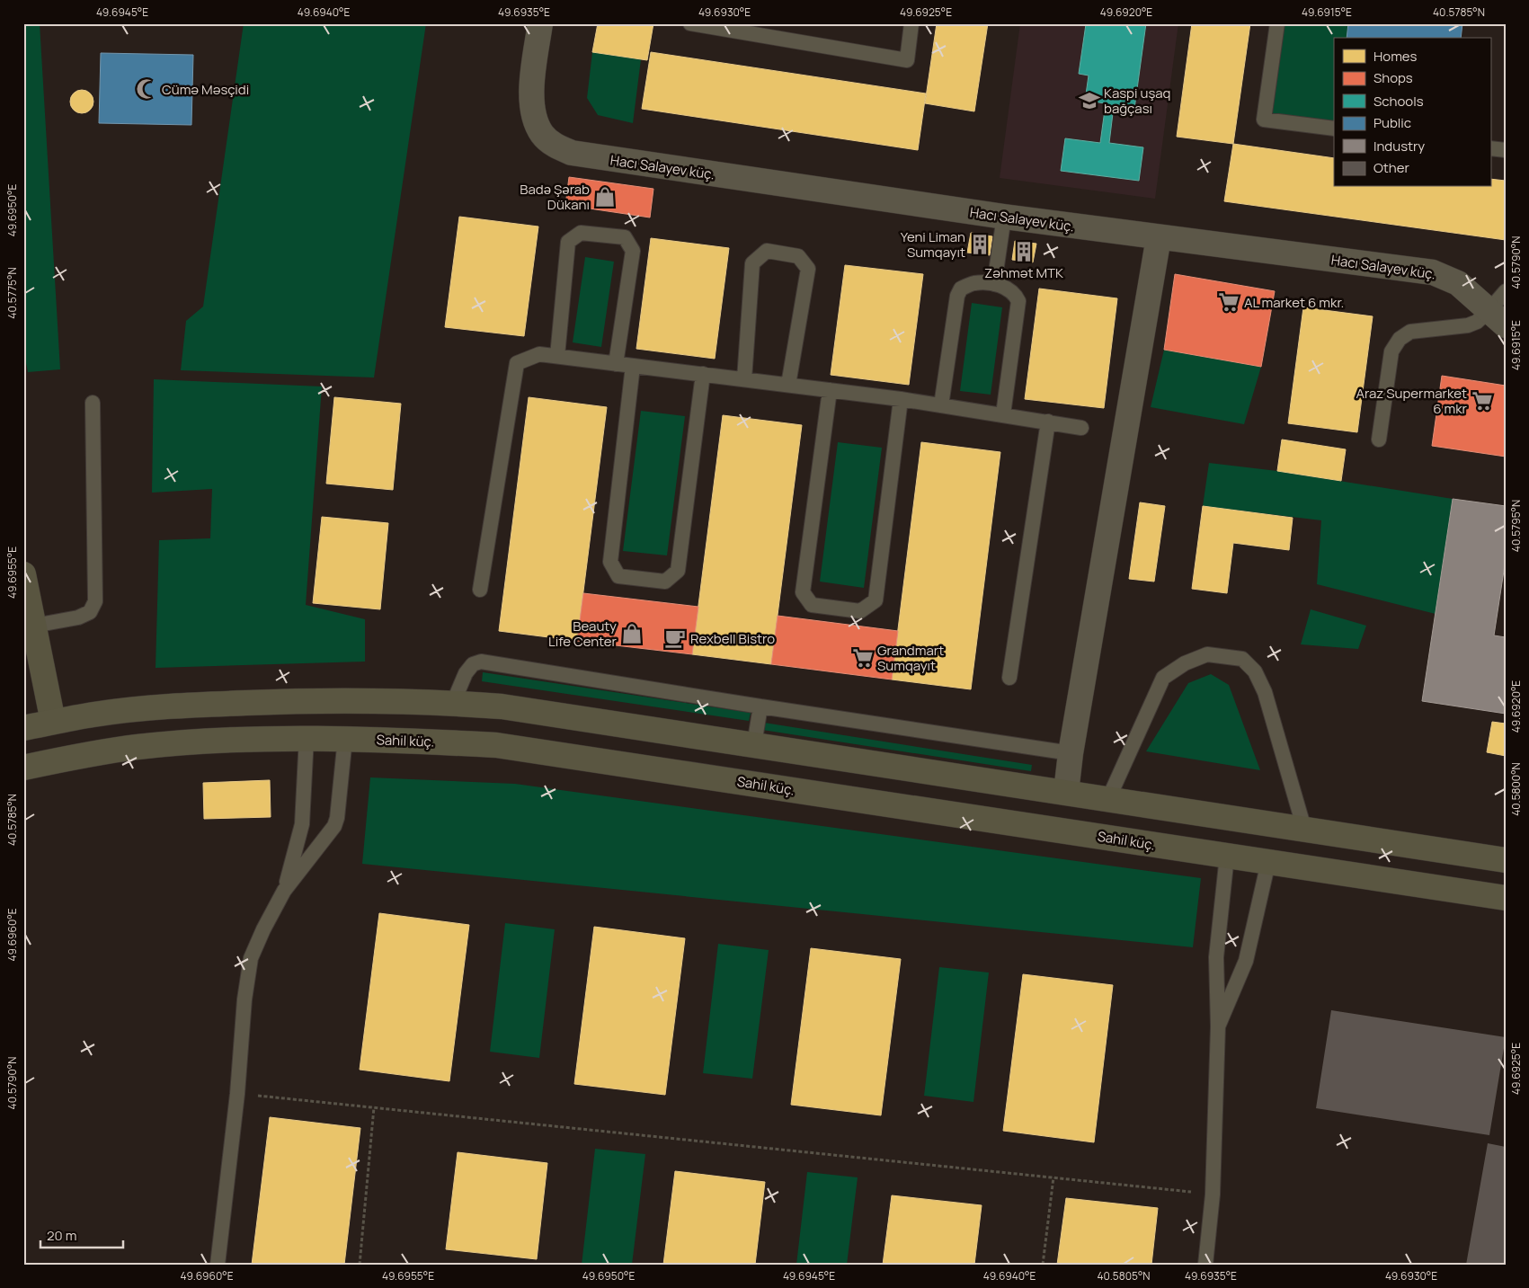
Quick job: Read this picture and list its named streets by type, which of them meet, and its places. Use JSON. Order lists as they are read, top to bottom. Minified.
{"streets":{"main road":["Sahil küç."],"street":["Hacı Salayev küç."]},"places":{"mosque":["Cümə Məsçidi"],"school or university":["Kaspi uşaq bağçası"],"shop":["Badә Şәrab Dükanı","Beauty Life Center"],"building":["Yeni Liman Sumqayıt","Zəhmət MTK"],"supermarket":["AL market 6 mkr.","Araz Supermarket 6 mkr","Grandmart Sumqayıt"],"cafe":["Rexbell Bistro"]},"legend":["Homes","Shops","Schools","Public","Industry","Other"],"scale_bar":"20 m","coordinates":["49.6945°E","49.6940°E","49.6935°E","49.6930°E","49.6925°E","49.6920°E","49.6915°E","40.5785°N","49.6950°E","40.5790°N","40.5775°N","40.5795°N","49.6955°E","40.5800°N","49.6960°E","40.5805°N"]}
